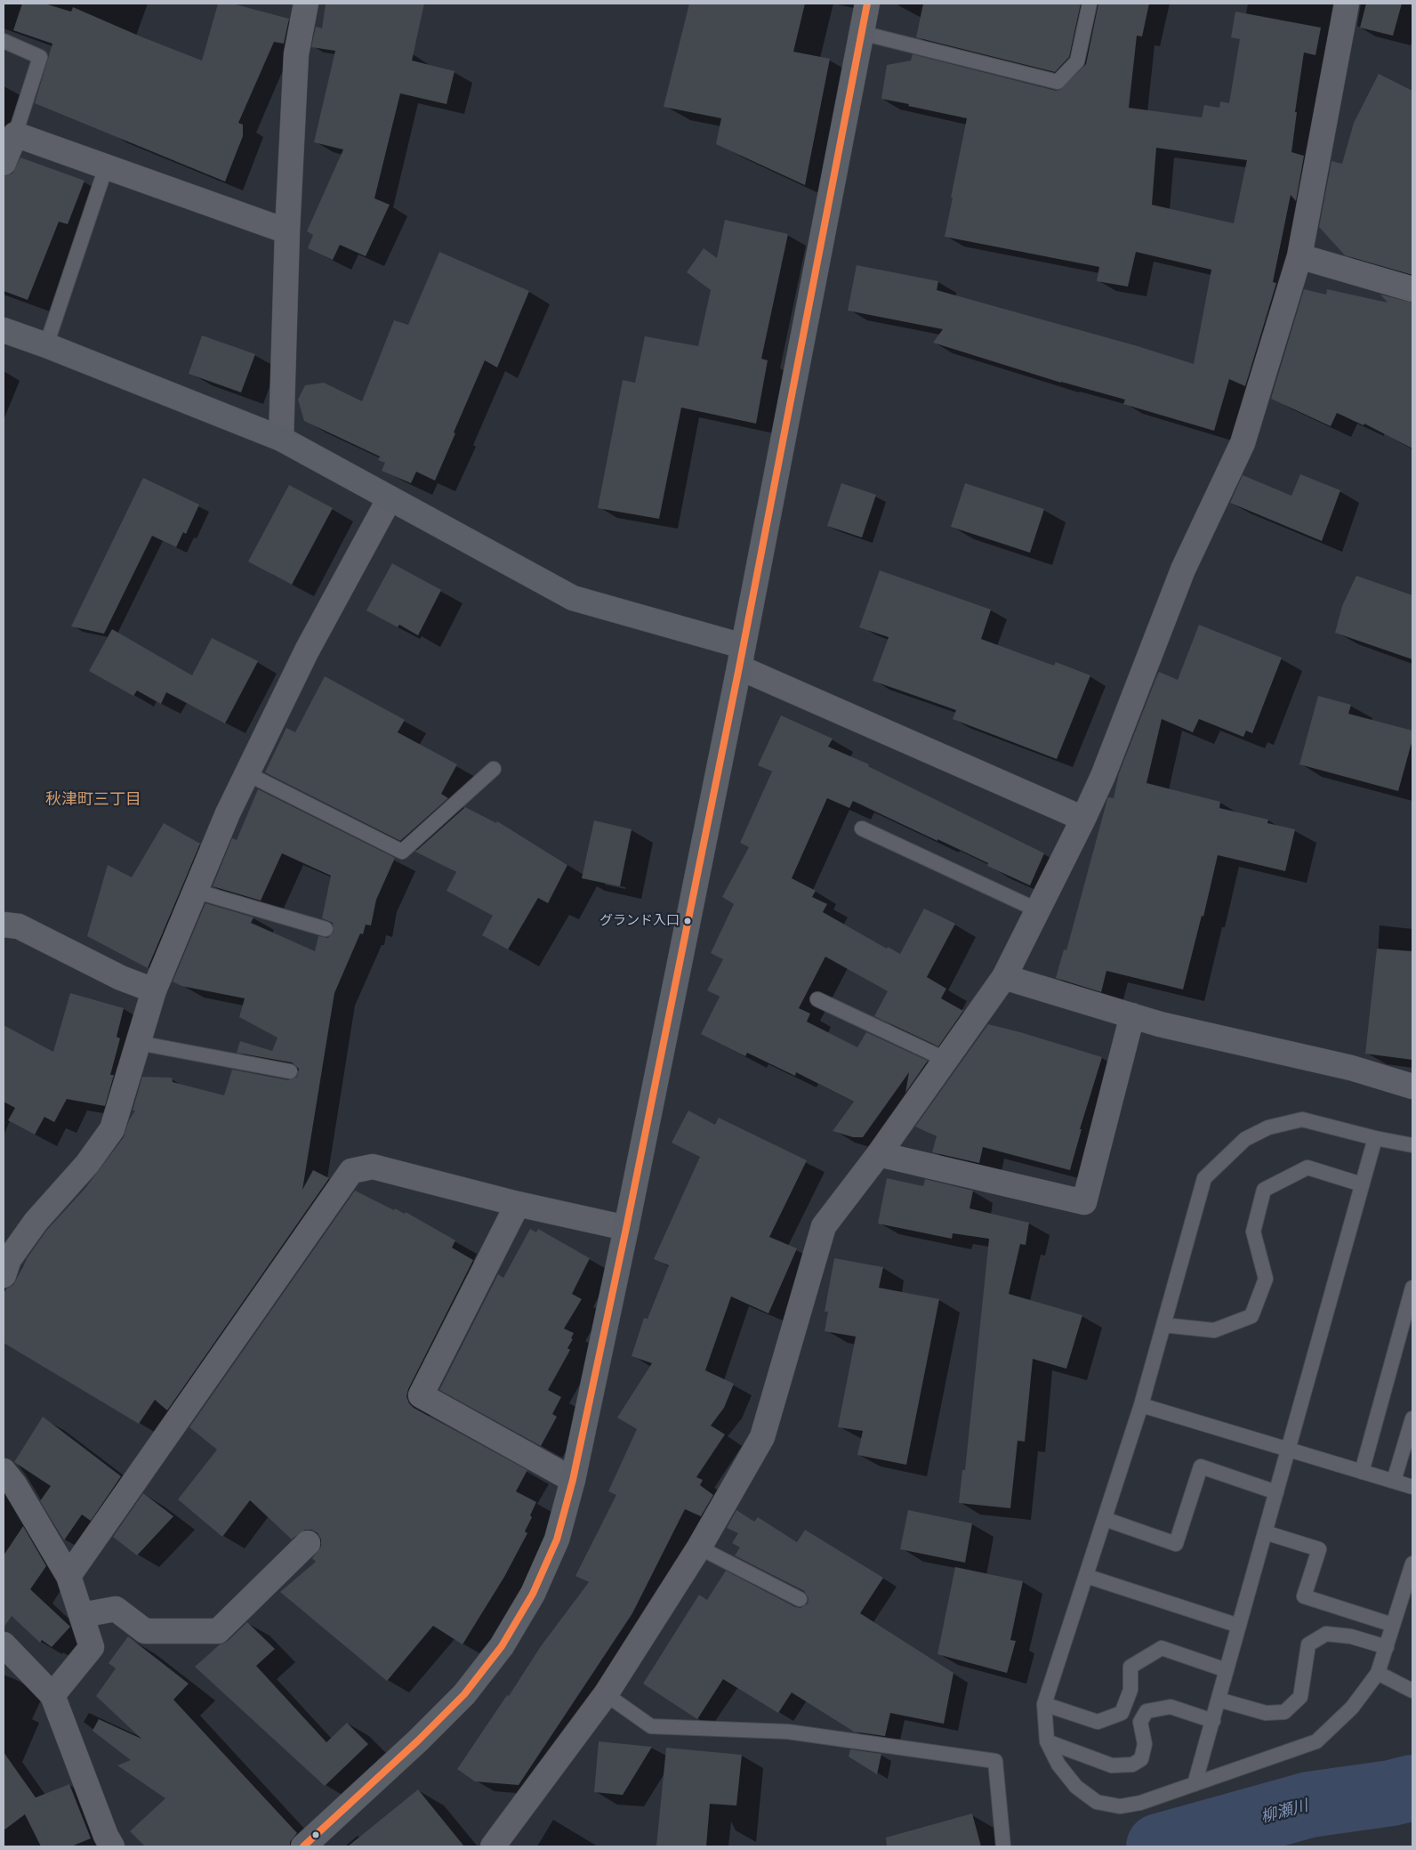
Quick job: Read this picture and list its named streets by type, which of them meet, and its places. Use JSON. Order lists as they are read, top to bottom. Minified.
{"districts":["秋津町三丁目"],"water":["柳瀬川"],"places":["グランド入口"]}
